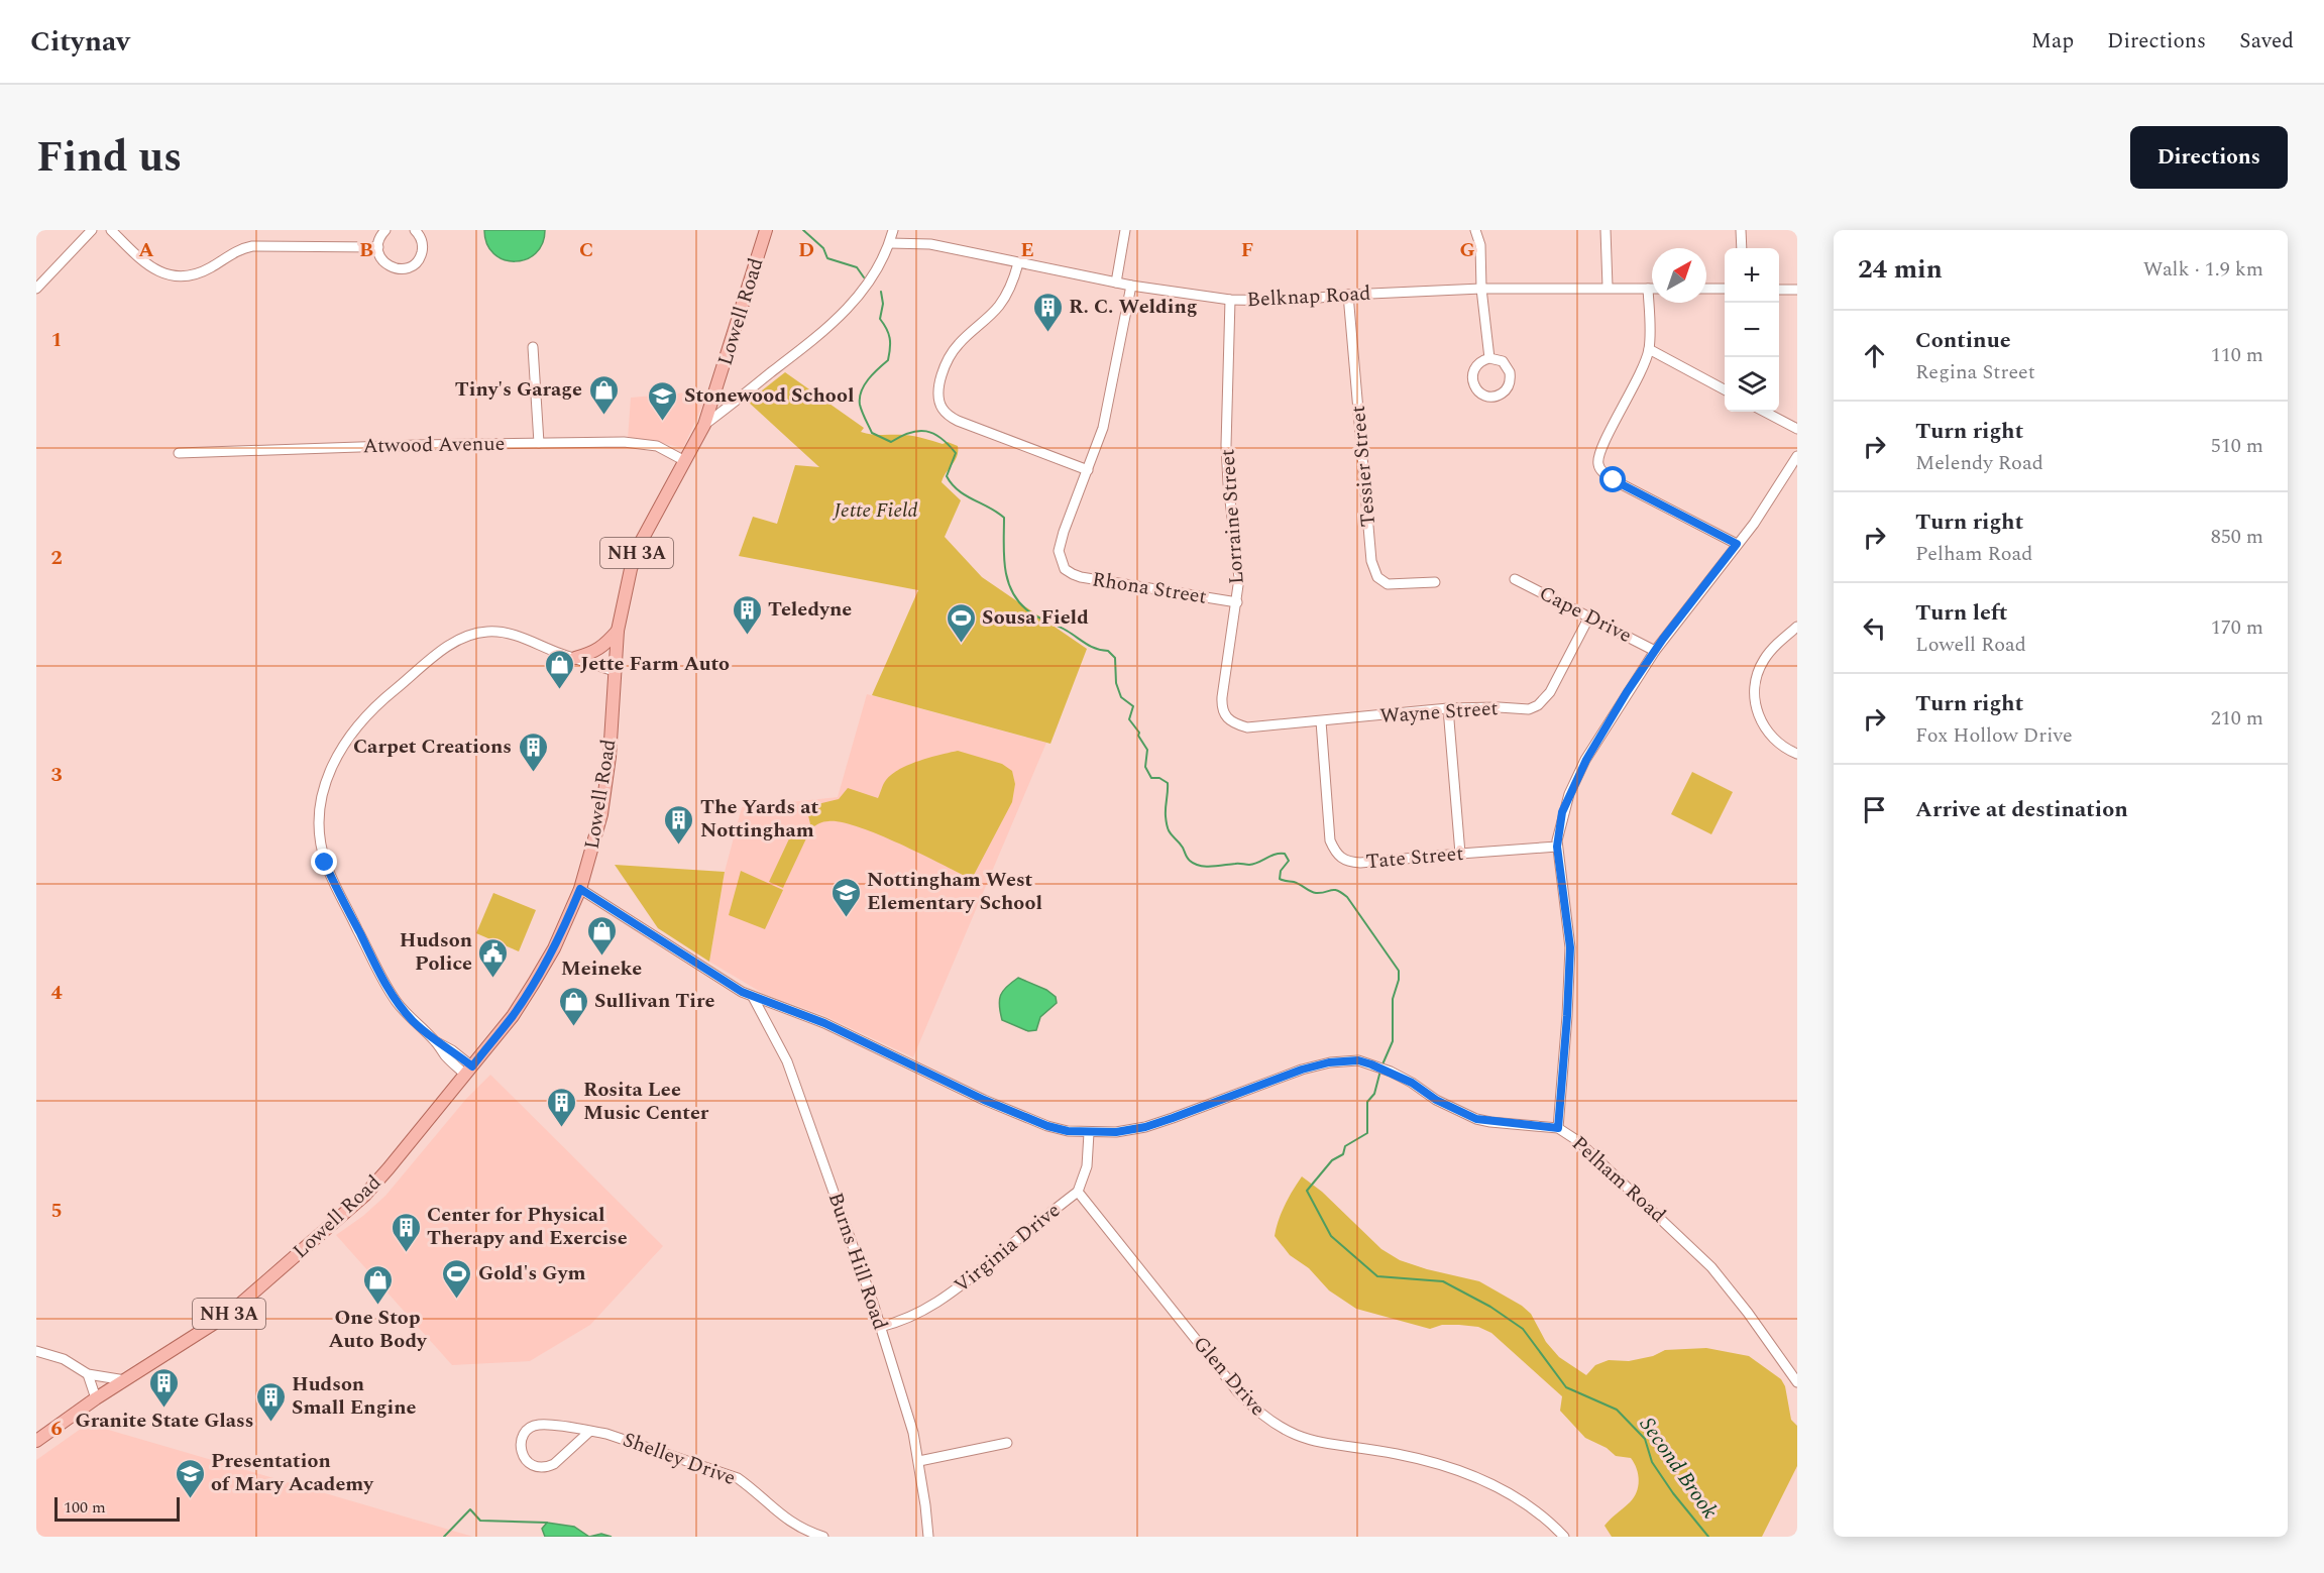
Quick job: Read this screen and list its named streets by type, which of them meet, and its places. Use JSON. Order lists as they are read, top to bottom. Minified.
{"streets":{"main road":["Lowell Road","NH 3A"],"street":["Belknap Road","Atwood Avenue","Tessier Street","Lorraine Street","Rhona Street","Cape Drive","Wayne Street","Tate Street","Pelham Road","Virginia Drive","Burns Hill Road","Glen Drive","Shelley Drive"]},"crossings":[["Belknap Road","Tessier Street"],["Belknap Road","Lorraine Street"],["Lowell Road","Atwood Avenue"],["Lowell Road","Pelham Road"],["Lorraine Street","Rhona Street"],["Lorraine Street","Wayne Street"],["Cape Drive","Wayne Street"],["Wayne Street","Tate Street"],["Pelham Road","Virginia Drive"],["Pelham Road","Burns Hill Road"],["Virginia Drive","Burns Hill Road"],["Virginia Drive","Glen Drive"]],"water":["Second Brook"],"parks":["Jette Field"],"places":{"building":["R. C. Welding","Teledyne","Carpet Creations","The Yards at Nottingham","Rosita Lee Music Center","Center for Physical Therapy and Exercise","Granite State Glass","Hudson Small Engine"],"shop":["Tiny's Garage","Jette Farm Auto","Meineke","Sullivan Tire","One Stop Auto Body"],"school or university":["Stonewood School","Nottingham West Elementary School","Presentation of Mary Academy"],"sports":["Sousa Field","Gold's Gym"],"public building":["Hudson Police"]},"scale_bar":"100 m","north":"top right","page":{"header":"Citynav","nav":["Map","Directions","Saved"],"title":"Find us","buttons":"Directions","heading":["24 min","Walk · 1.9 km"],"map_buttons":["+","−"],"list":[["Continue","Regina Street","110 m"],["Turn right","Melendy Road","510 m"],["Turn right","Pelham Road","850 m"],["Turn left","Lowell Road","170 m"],["Turn right","Fox Hollow Drive","210 m"],"Arrive at destination"],"scale":"100 m"},"grid":{"columns":["A","B","C","D","E","F","G"],"rows":["1","2","3","4","5","6"]}}
